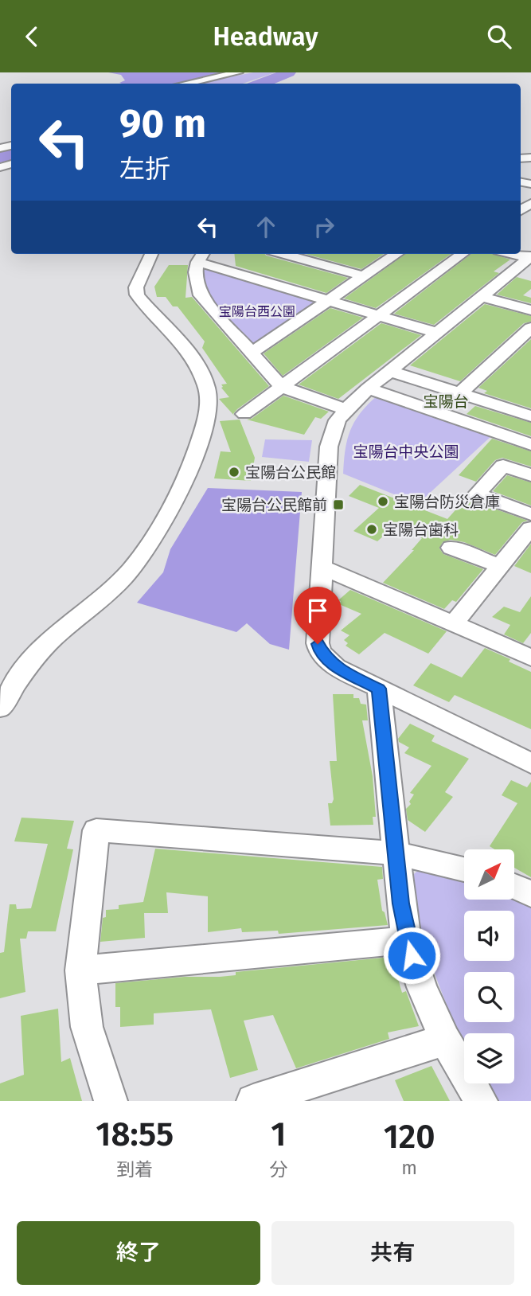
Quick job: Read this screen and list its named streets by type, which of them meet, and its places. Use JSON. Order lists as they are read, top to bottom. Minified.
{"districts":["宝陽台"],"parks":["宝陽台西公園","宝陽台中央公園"],"places":{"other":["宝陽台公民館","宝陽台防災倉庫","宝陽台歯科"],"transit":["宝陽台公民館前"]},"north":"top right","page":{"header":"Headway","turn":["90 m","左折"],"eta":["18:55","到着","1","分","120","m"],"buttons":["終了","共有"]}}
